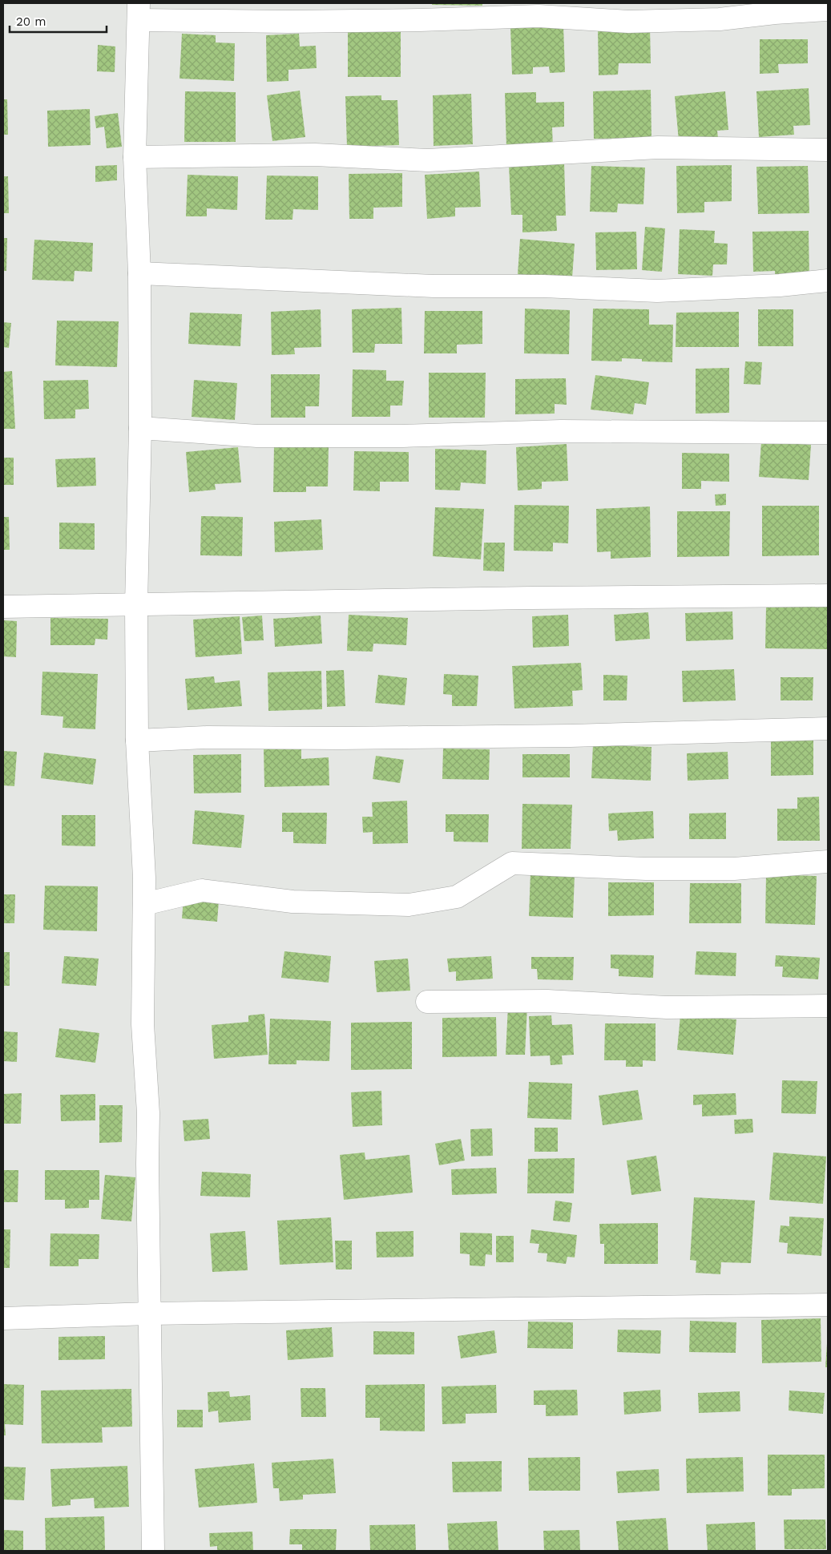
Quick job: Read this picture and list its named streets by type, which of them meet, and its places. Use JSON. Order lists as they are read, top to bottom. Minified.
{"scale_bar":"20 m"}
